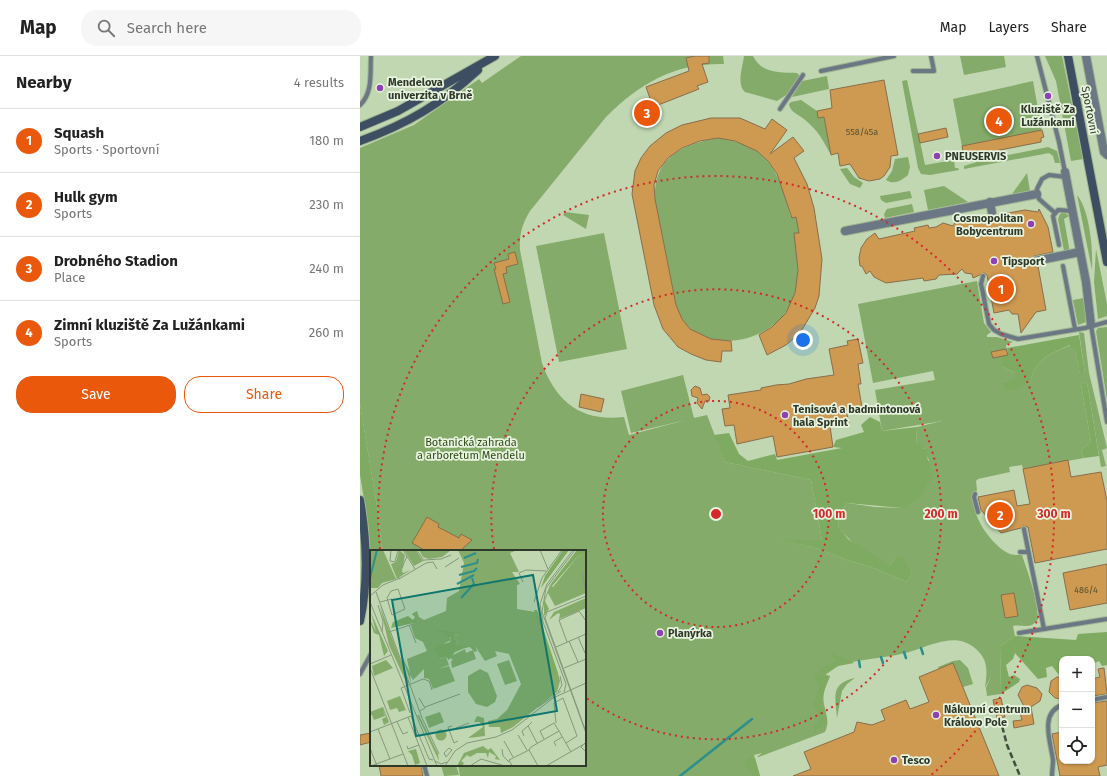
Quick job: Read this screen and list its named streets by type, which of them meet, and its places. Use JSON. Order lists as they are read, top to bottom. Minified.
{"streets":{"main road":["Sportovní"]},"parks":["Botanická zahrada a arboretum Mendelu"],"places":["Mendelova univerzita v Brně","Kluziště Za Lužánkami","PNEUSERVIS","Cosmopolitan Bobycentrum","Tipsport","Tenisová a badmintonová hala Sprint","Planýrka","Nákupní centrum Královo Pole","Tesco"],"house_numbers":["558/45a","486/4"],"page":{"header":"Map","search":"Search here","nav":["Map","Layers","Share"],"heading":["Nearby","4 results"],"pins":["3","4","1","2"],"list":[{"mark":"1","name":"Squash","note":"Sports · Sportovní","value":"180 m"},{"mark":"2","name":"Hulk gym","note":"Sports","value":"230 m"},{"mark":"3","name":"Drobného Stadion","note":"Place","value":"240 m"},{"mark":"4","name":"Zimní kluziště Za Lužánkami","note":"Sports","value":"260 m"}],"buttons":["Save","Share"],"map_buttons":["+","−"]},"rings":["100 m","200 m","300 m"]}
